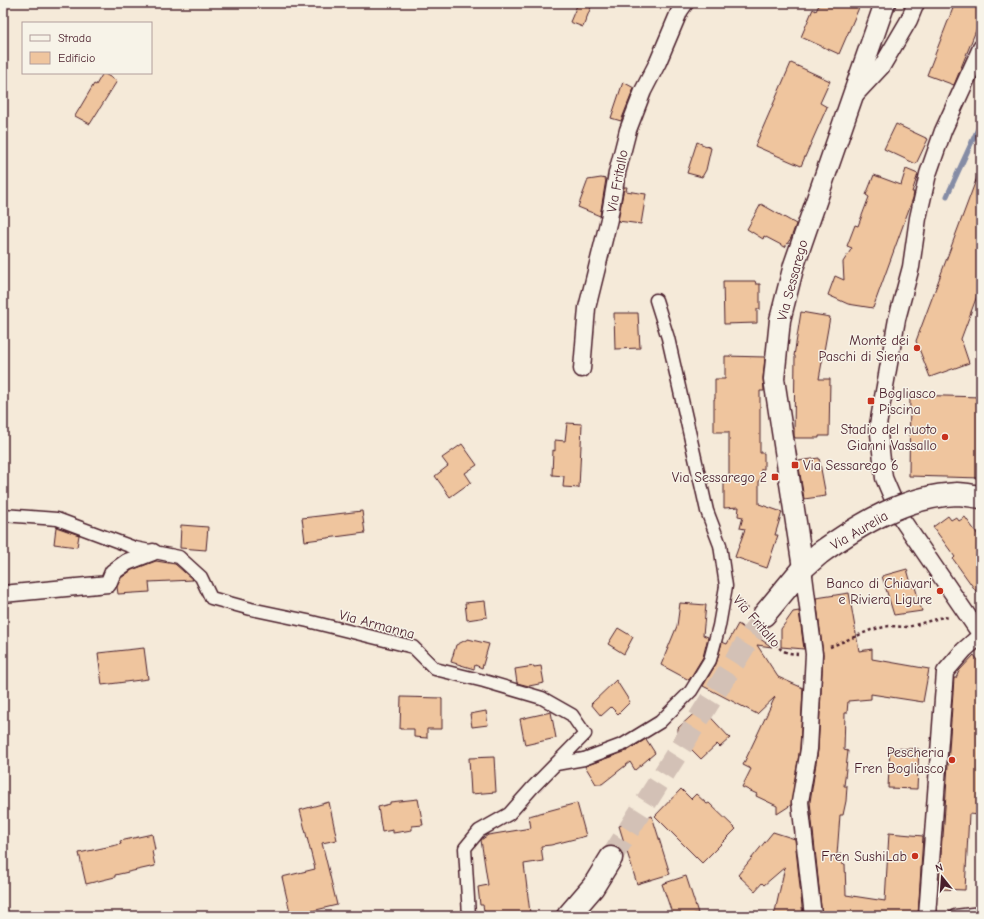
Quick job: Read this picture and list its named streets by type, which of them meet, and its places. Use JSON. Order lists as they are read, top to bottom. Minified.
{"streets":{"main road":["Via Aurelia"],"street":["Via Fritallo","Via Sessarego","Via Armanna"]},"crossings":[["Via Fritallo","Via Aurelia"],["Via Fritallo","Via Armanna"],["Via Sessarego","Via Aurelia"]],"places":{"other":["Monte dei Paschi di Siena","Stadio del nuoto Gianni Vassallo","Banco di Chiavari e Riviera Ligure","Pescheria Fren Bogliasco","Fren SushiLab"],"transit":["Bogliasco Piscina","Via Sessarego 6","Via Sessarego 2"]},"legend":["Strada","Edificio"],"north":"top"}
